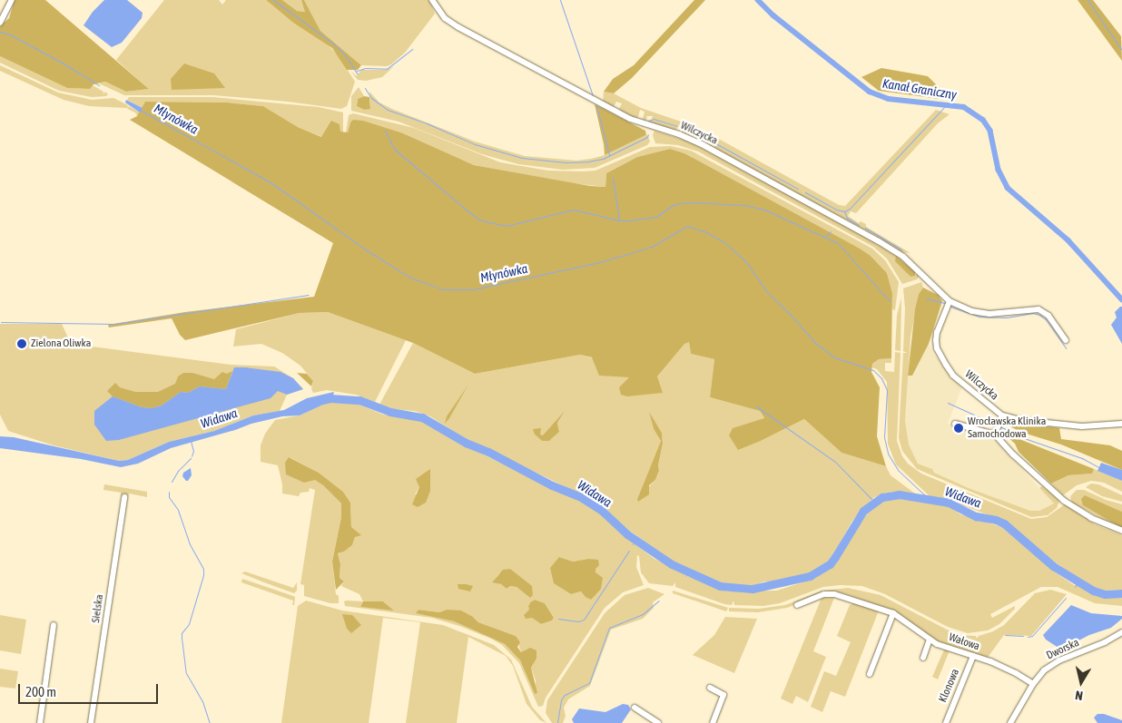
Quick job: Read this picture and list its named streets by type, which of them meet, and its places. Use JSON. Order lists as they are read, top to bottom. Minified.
{"streets":{"street":["Wilczycka","Sielska","Wałowa","Dworska","Klonowa"]},"crossings":[["Wałowa","Dworska"],["Wałowa","Klonowa"]],"water":["Kanał Graniczny","Młynówka","Widawa"],"places":["Zielona Oliwka","Wrocławska Klinika Samochodowa"],"scale_bar":"200 m","north":"bottom"}
